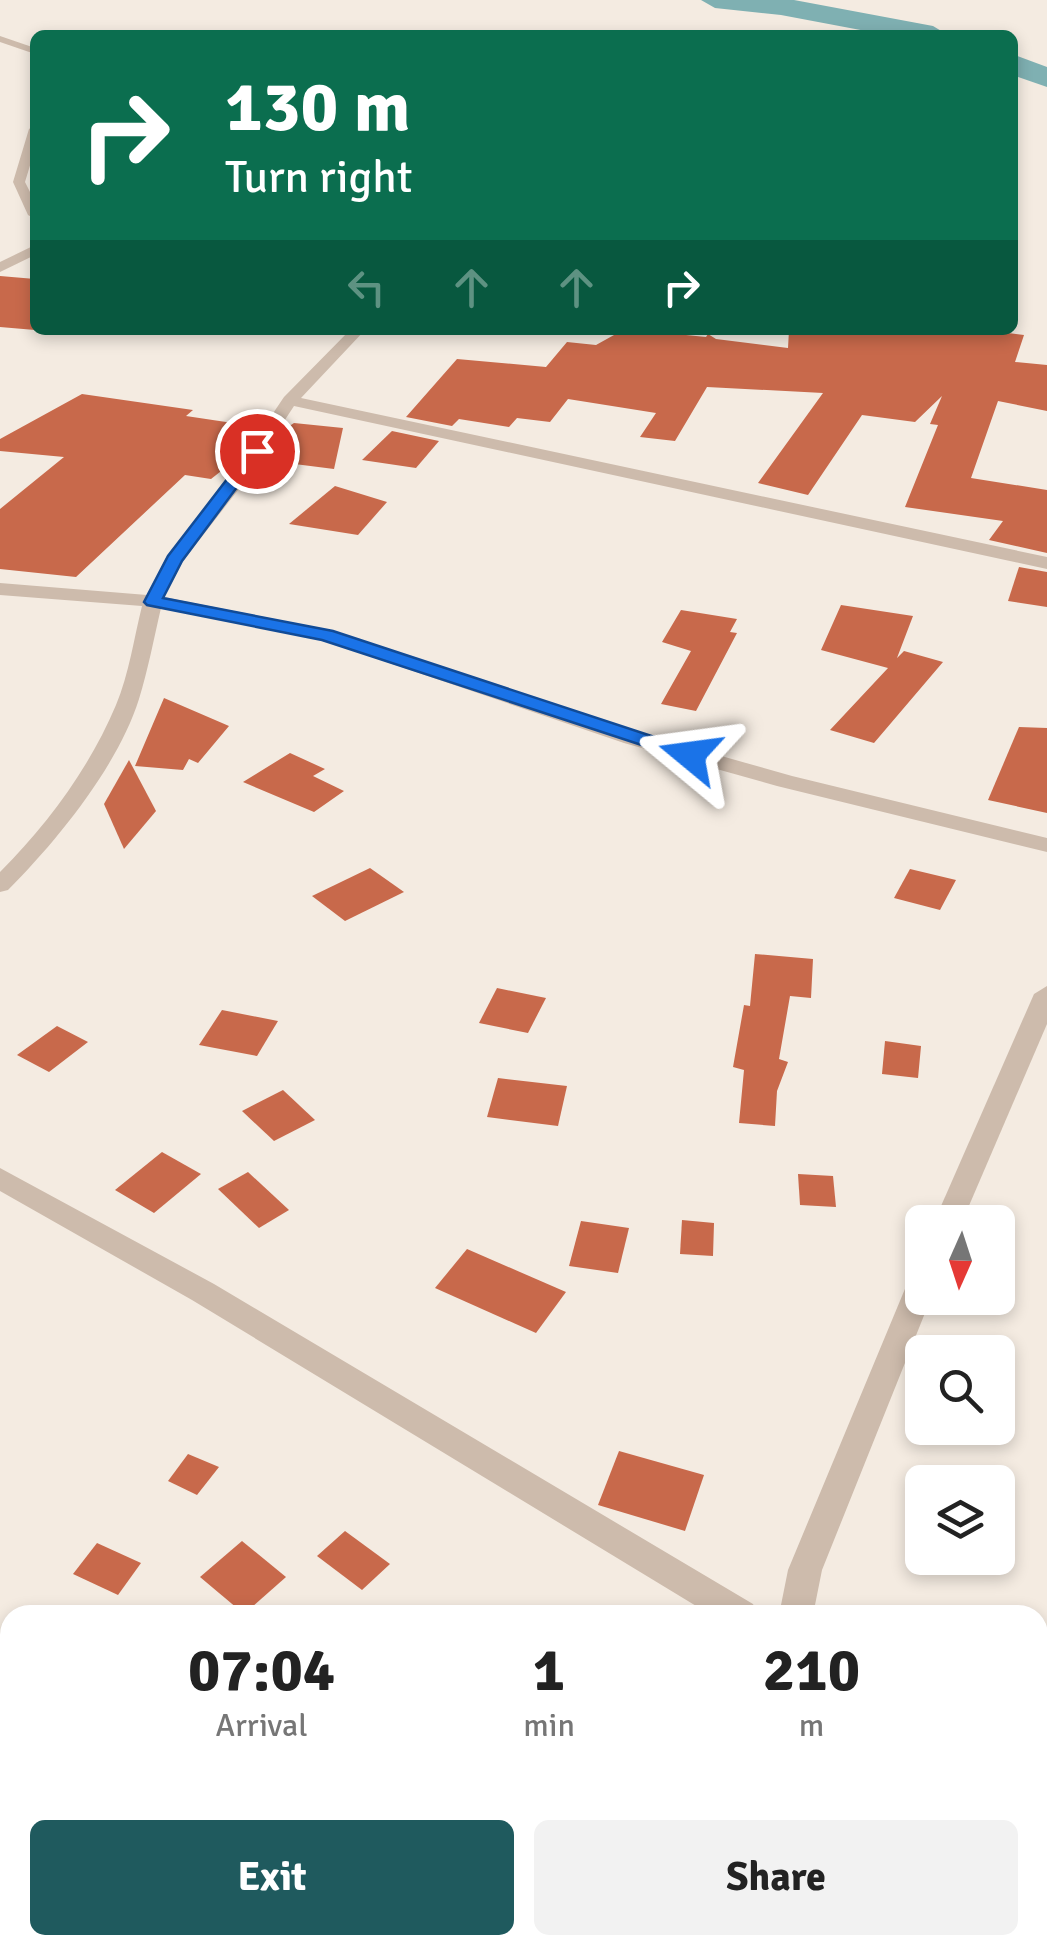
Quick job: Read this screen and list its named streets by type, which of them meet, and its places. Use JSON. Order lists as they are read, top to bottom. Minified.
{"north":"bottom","page":{"turn":["130 m","Turn right"],"eta":["07:04","Arrival","1","min","210","m"],"buttons":["Exit","Share"]}}
